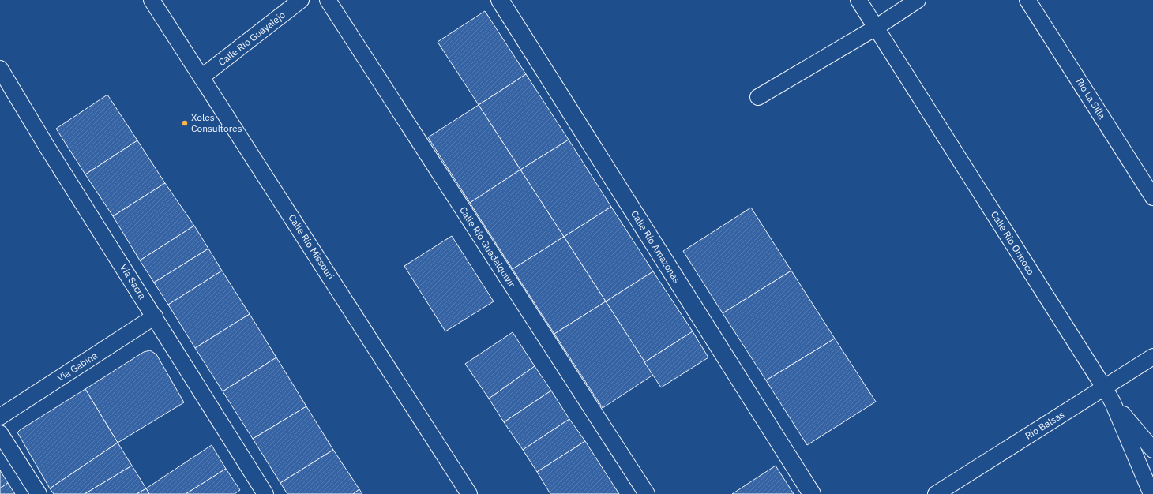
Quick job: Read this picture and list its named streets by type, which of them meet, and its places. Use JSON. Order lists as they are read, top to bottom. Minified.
{"streets":{"street":["Calle Río Guayalejo","Río La Silla","Calle Río Orinoco","Calle Río Missouri","Calle Río Guadalquivir","Calle Río Amazonas","Vía Sacra","Vía Gabina","Río Balsas"]},"crossings":[["Calle Río Guayalejo","Calle Río Missouri"],["Calle Río Orinoco","Río Balsas"],["Vía Sacra","Vía Gabina"]],"places":["Xoles Consultores"]}
